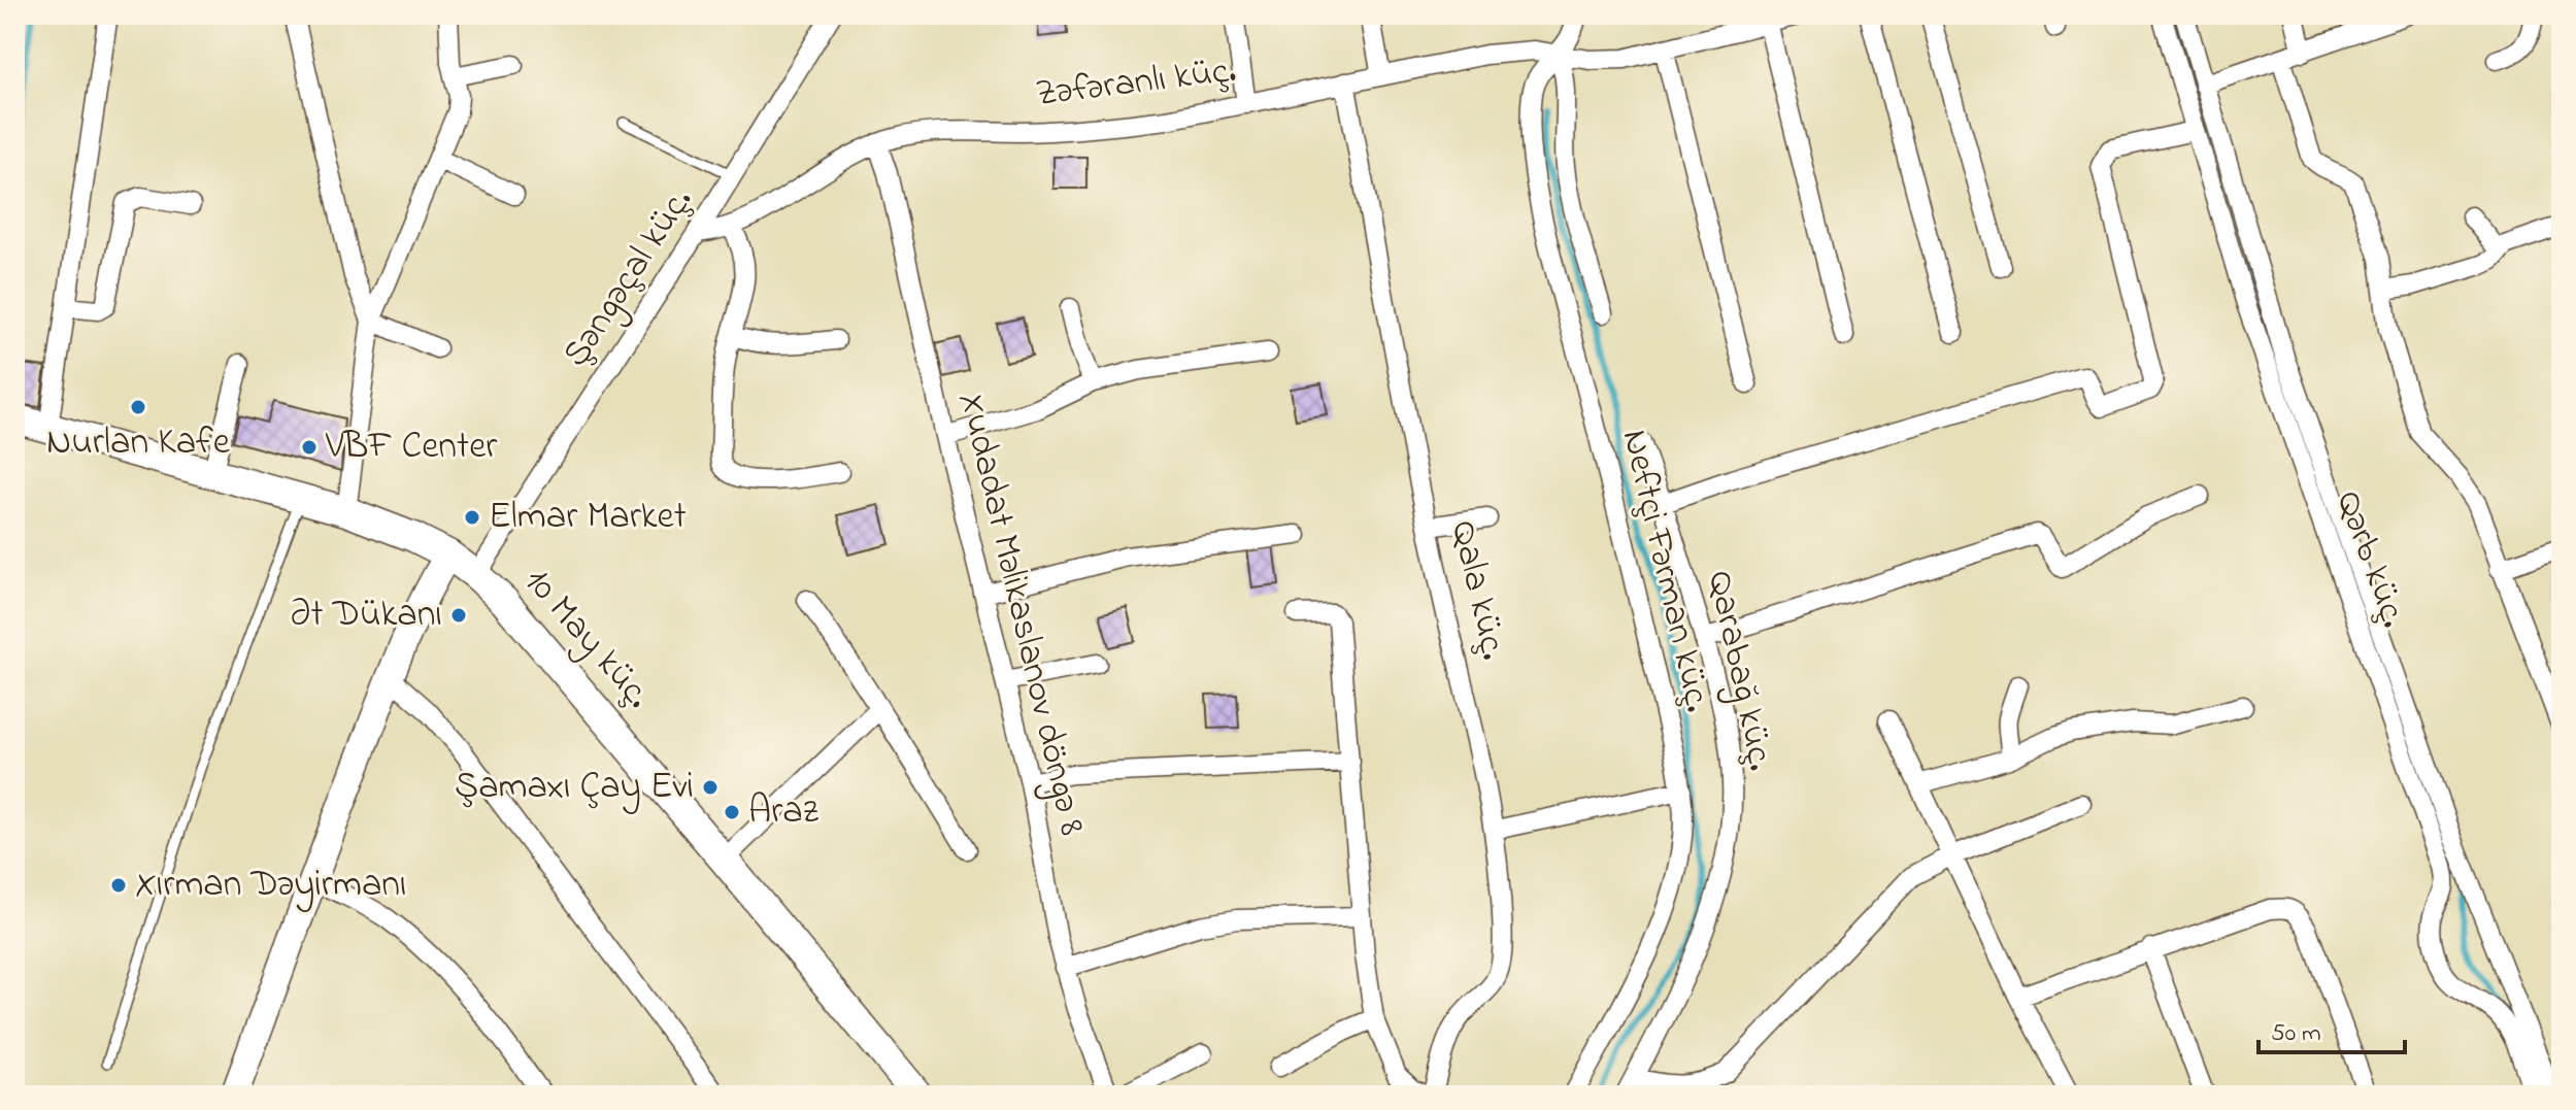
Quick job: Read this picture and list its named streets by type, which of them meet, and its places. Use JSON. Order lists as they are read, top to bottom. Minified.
{"streets":{"main road":["10 May küç."],"street":["Zəfəranlı küç.","Şəngəçal küç.","Qərb küç.","Neftçi Fərman küç.","Qala küç.","Xudadat Məlikaslanov döngə 8","Qarabağ küç."]},"crossings":[["Zəfəranlı küç.","Şəngəçal küç."],["Zəfəranlı küç.","Neftçi Fərman küç."],["Zəfəranlı küç.","Qala küç."],["Zəfəranlı küç.","Xudadat Məlikaslanov döngə 8"],["Şəngəçal küç.","10 May küç."]],"places":["Nurlan Kafe","VBF Center","Elmar Market","Ət Dükanı","Şamaxı Çay Evi","Araz","Xırman Dəyirmanı"],"scale_bar":"50 m"}
